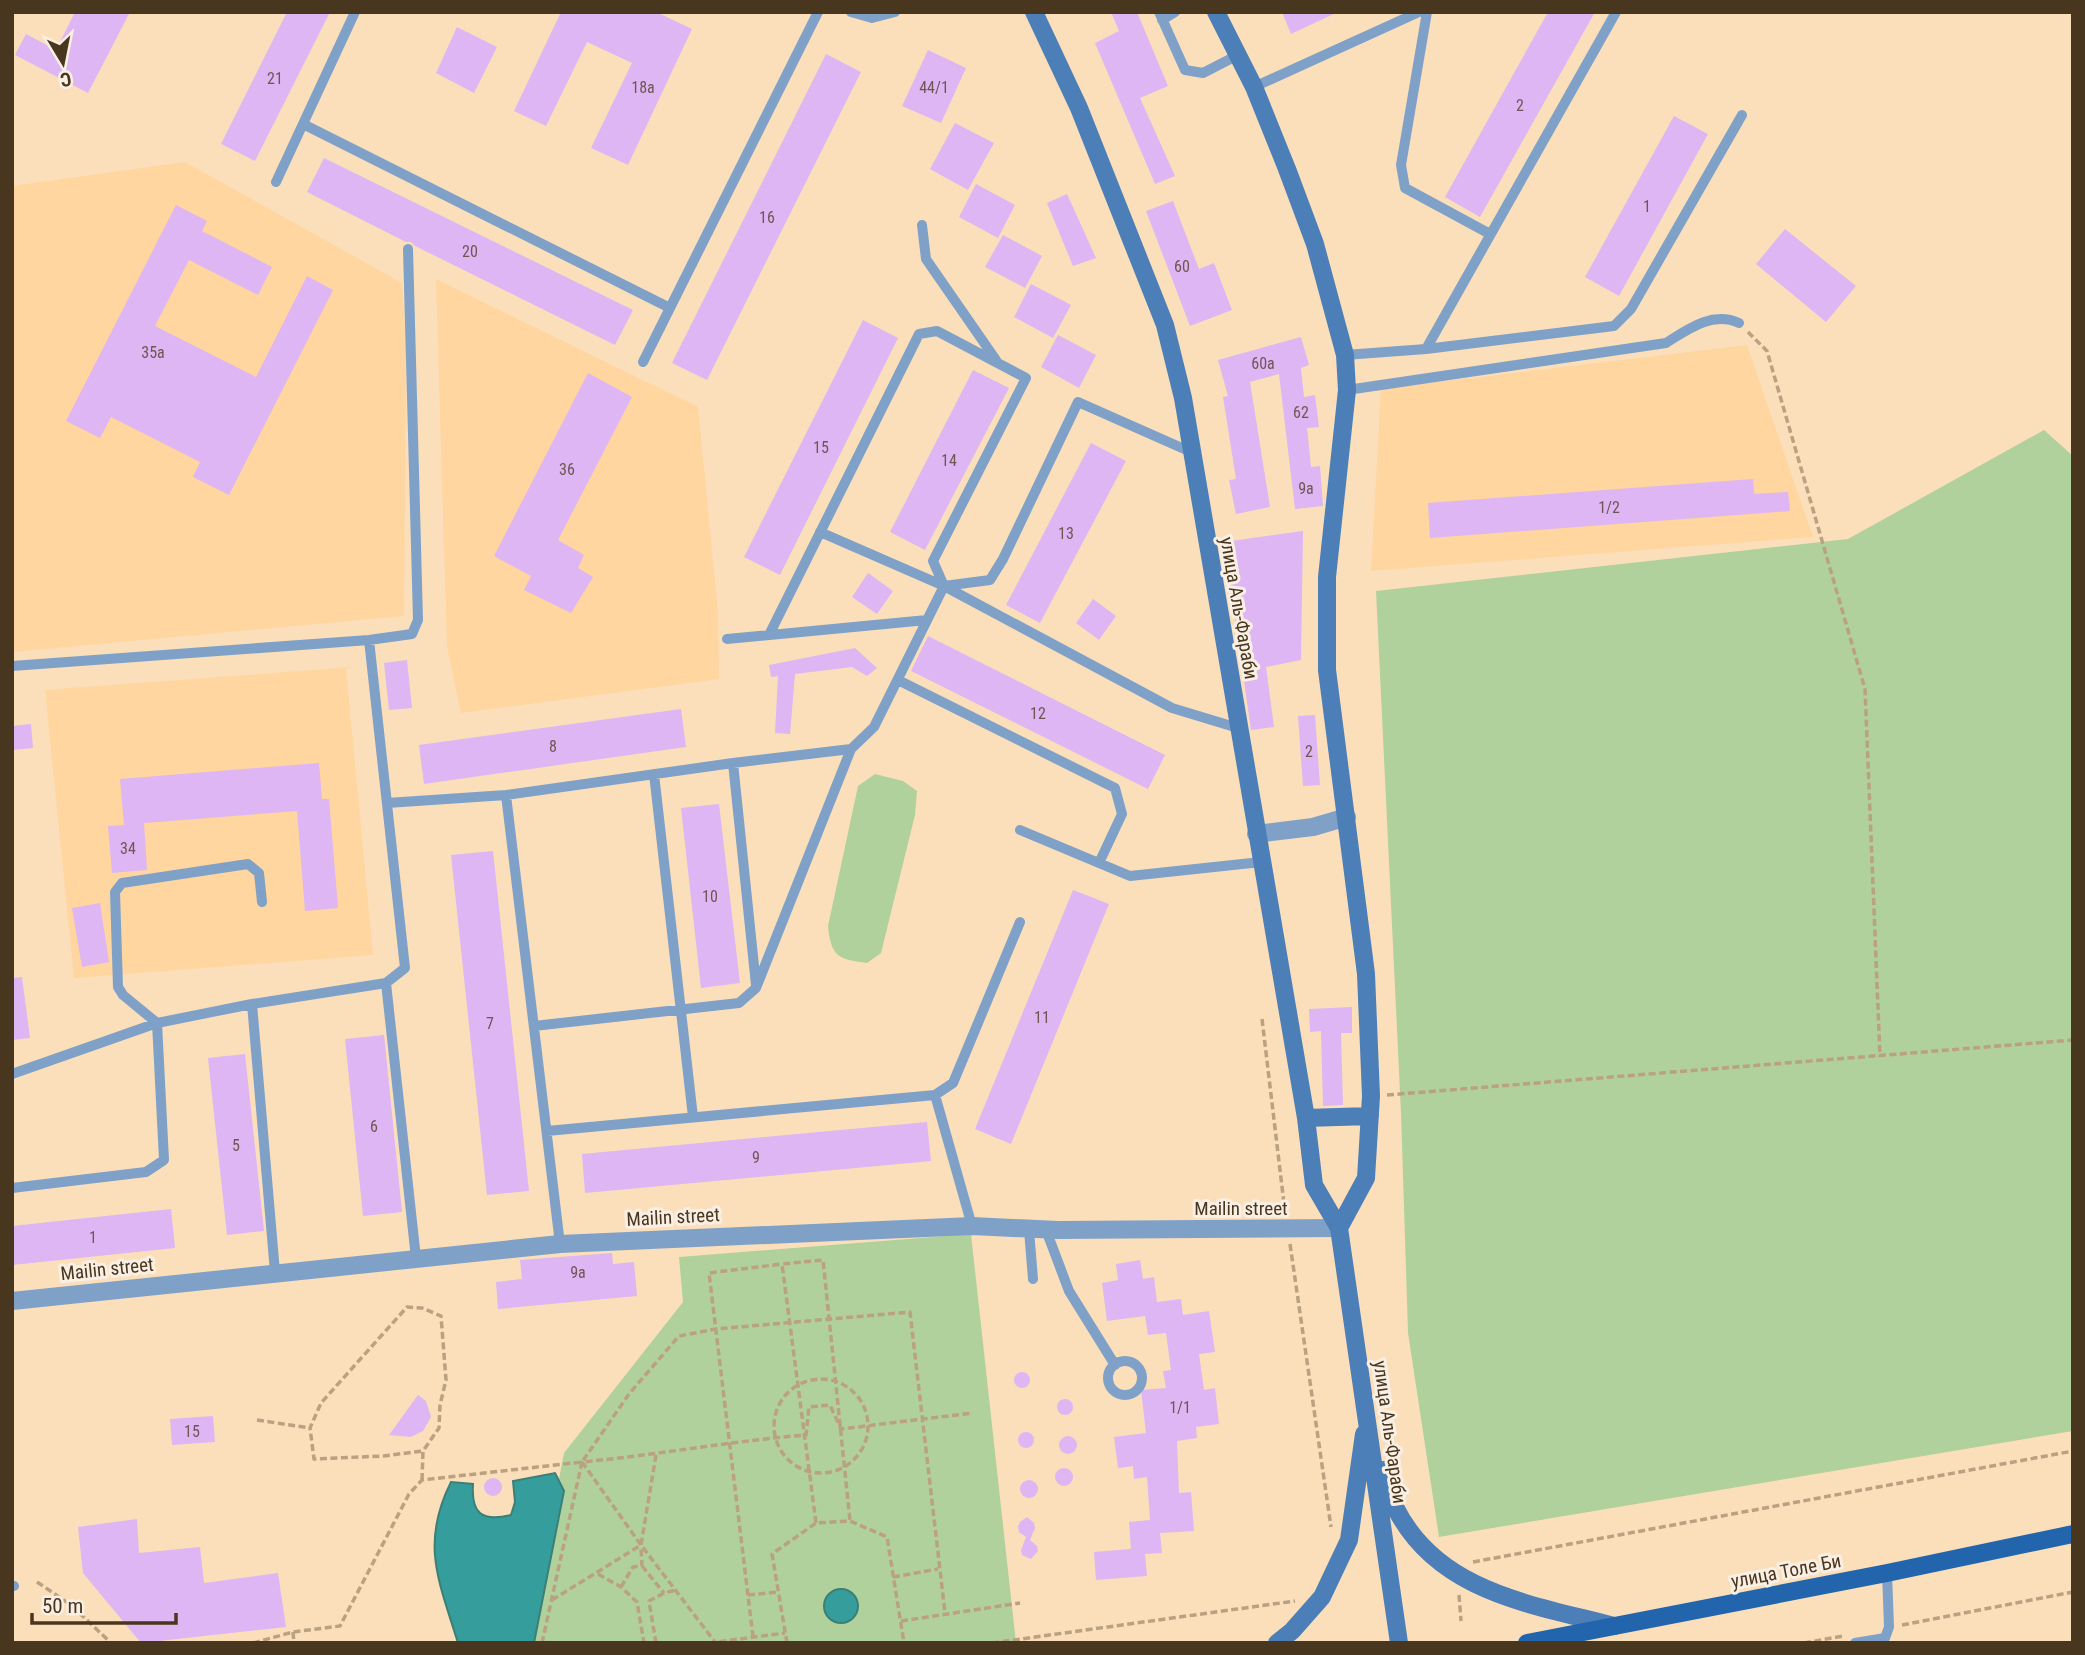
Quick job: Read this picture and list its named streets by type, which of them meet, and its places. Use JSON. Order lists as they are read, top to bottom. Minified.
{"streets":{"main road":["улица Аль-Фараби","улица Толе Би"],"street":["Mailin street"]},"crossings":[["улица Аль-Фараби","Mailin street"]],"house_numbers":["21","18а","44/1","2","1","16","20","60","35а","60а","62","15","14","36","9а","1/2","13","12","8","2","34","10","11","7","6","5","9","1","9а","1/1","15"],"scale_bar":"50 m","north":"bottom"}
